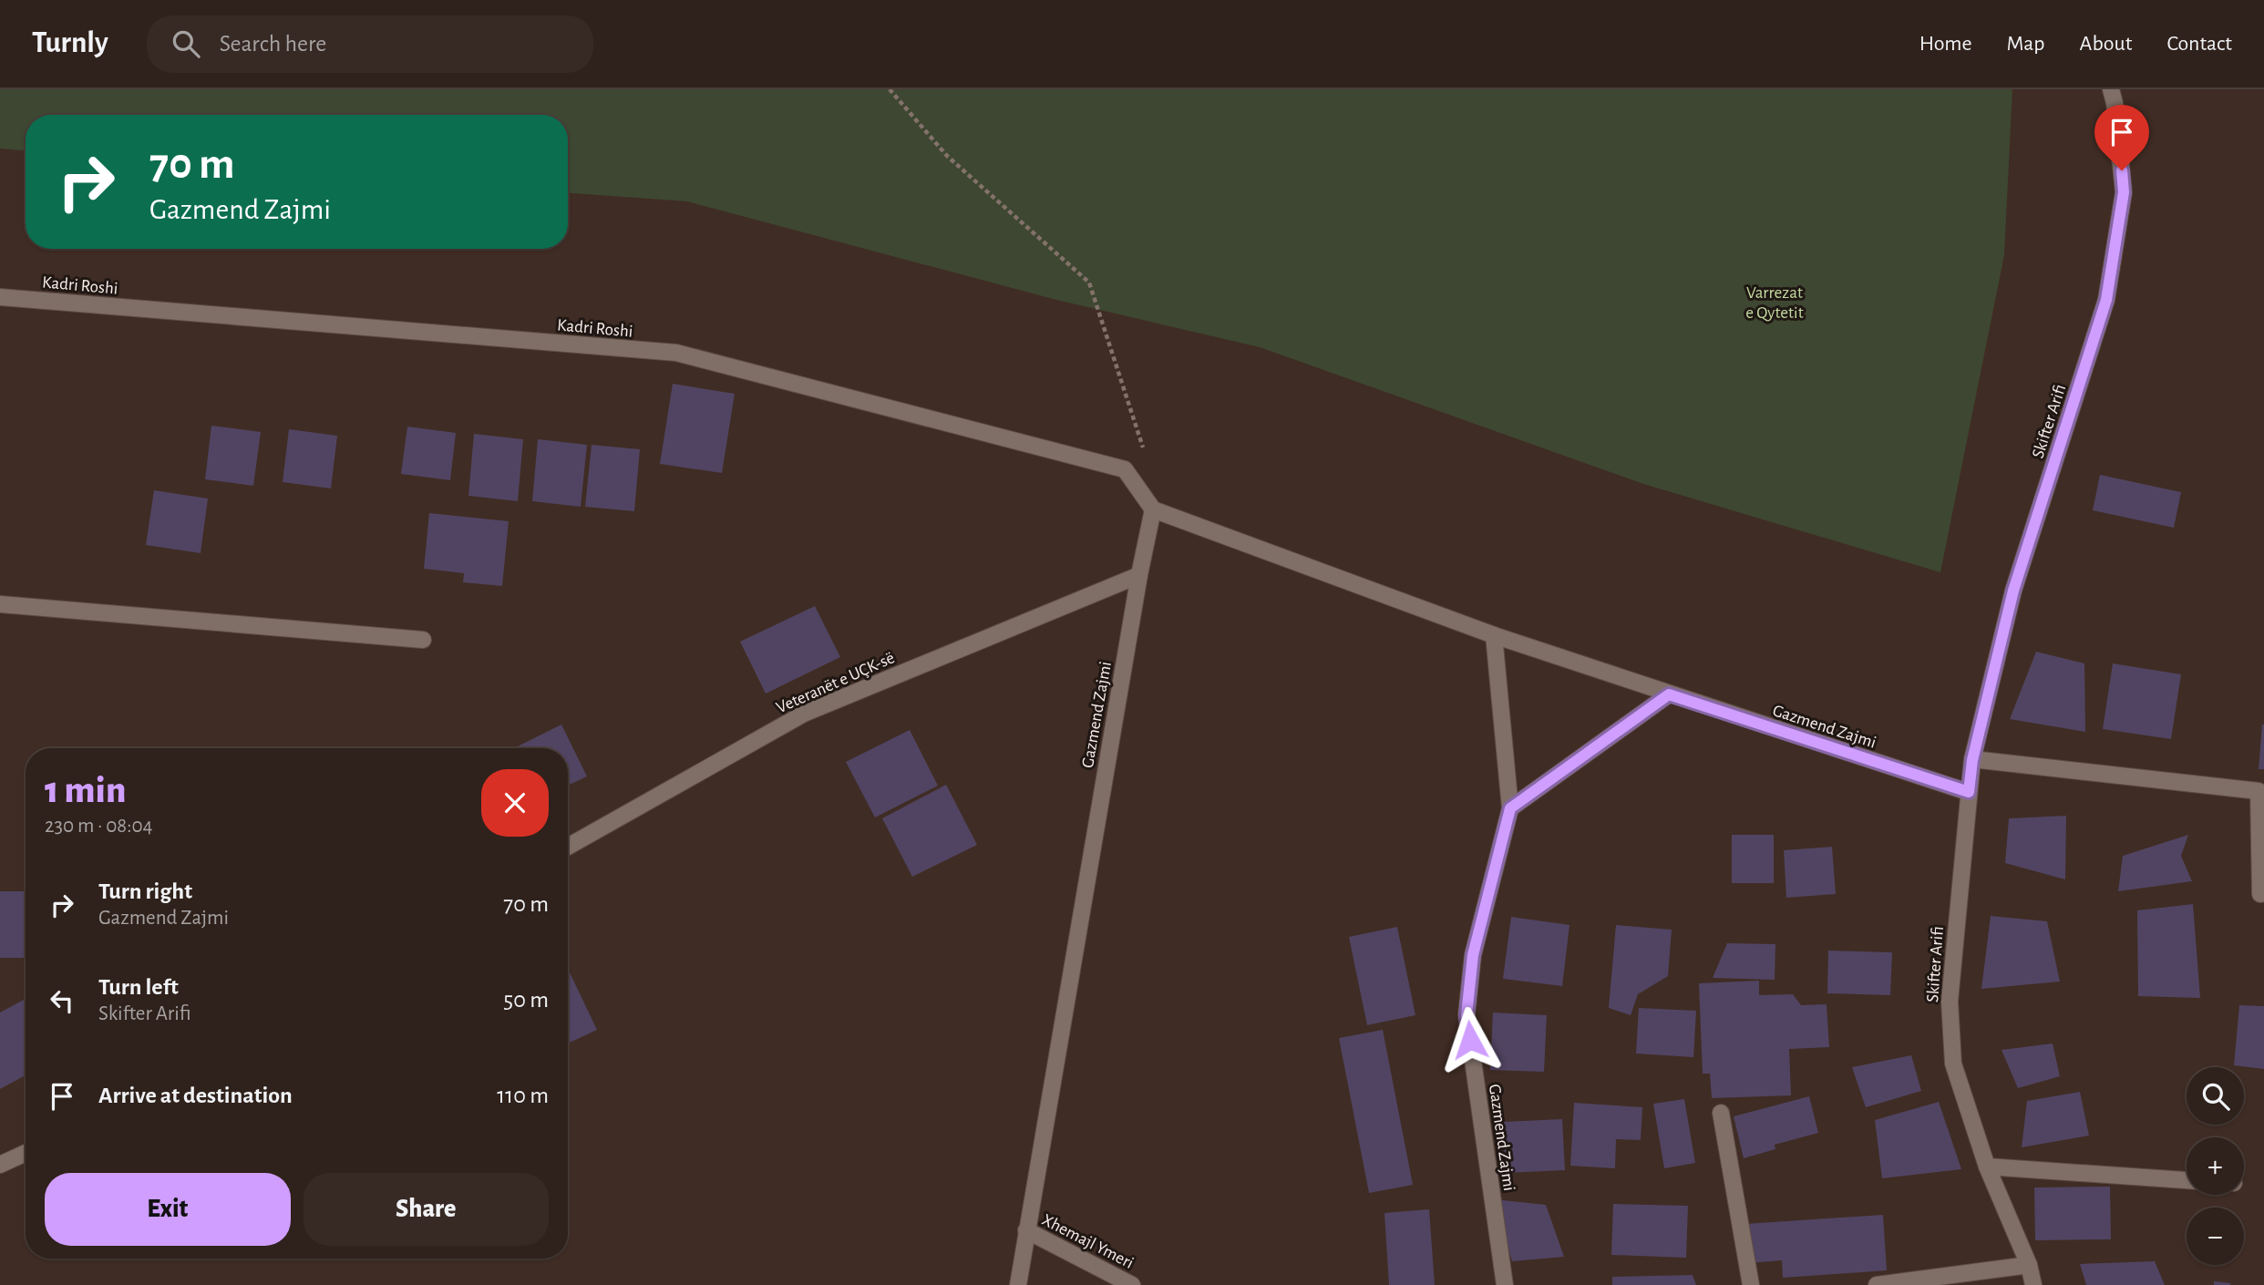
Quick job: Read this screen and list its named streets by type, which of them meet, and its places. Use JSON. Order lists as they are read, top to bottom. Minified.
{"streets":{"street":["Kadri Roshi","Skifter Arifi","Veteranët e UÇK-së","Gazmend Zajmi","Xhemajl Ymeri"]},"crossings":[["Kadri Roshi","Gazmend Zajmi"],["Skifter Arifi","Gazmend Zajmi"],["Veteranët e UÇK-së","Gazmend Zajmi"],["Gazmend Zajmi","Xhemajl Ymeri"]],"parks":["Varrezat e Qytetit"],"page":{"header":"Turnly","search":"Search here","nav":["Home","Map","About","Contact"],"turn":["70 m","Gazmend Zajmi"],"heading":["1 min","230 m · 08:04"],"list":[{"name":"Turn right","note":"Gazmend Zajmi","value":"70 m"},{"name":"Turn left","note":"Skifter Arifi","value":"50 m"},{"name":"Arrive at destination","value":"110 m"}],"map_buttons":["+","−"],"buttons":["Exit","Share"]}}
